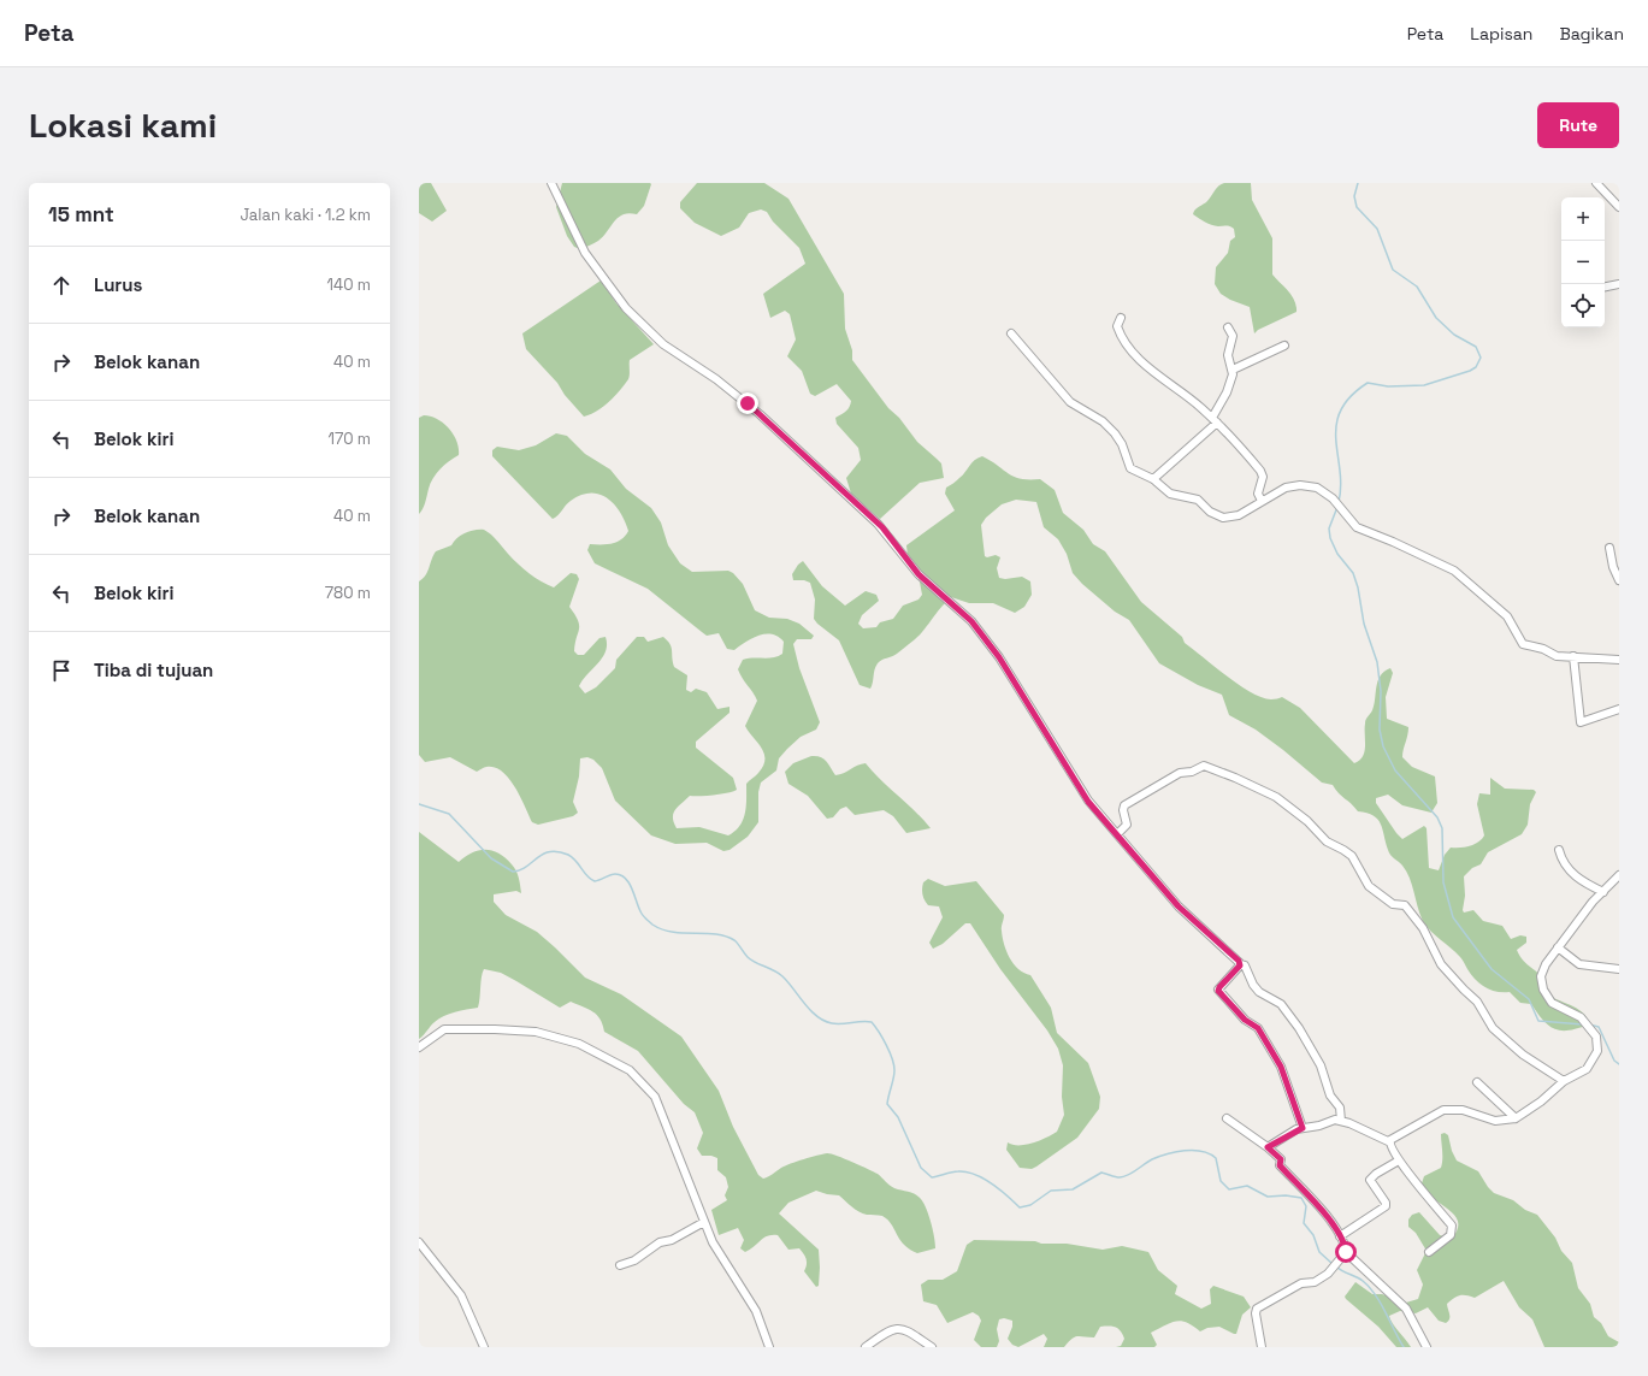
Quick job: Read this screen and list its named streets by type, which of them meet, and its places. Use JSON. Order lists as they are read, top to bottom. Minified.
{"page":{"header":"Peta","nav":["Peta","Lapisan","Bagikan"],"buttons":"Rute","title":"Lokasi kami","heading":["15 mnt","Jalan kaki · 1.2 km"],"map_buttons":["+","−"],"list":[["Lurus","140 m"],["Belok kanan","40 m"],["Belok kiri","170 m"],["Belok kanan","40 m"],["Belok kiri","780 m"],"Tiba di tujuan"]}}
